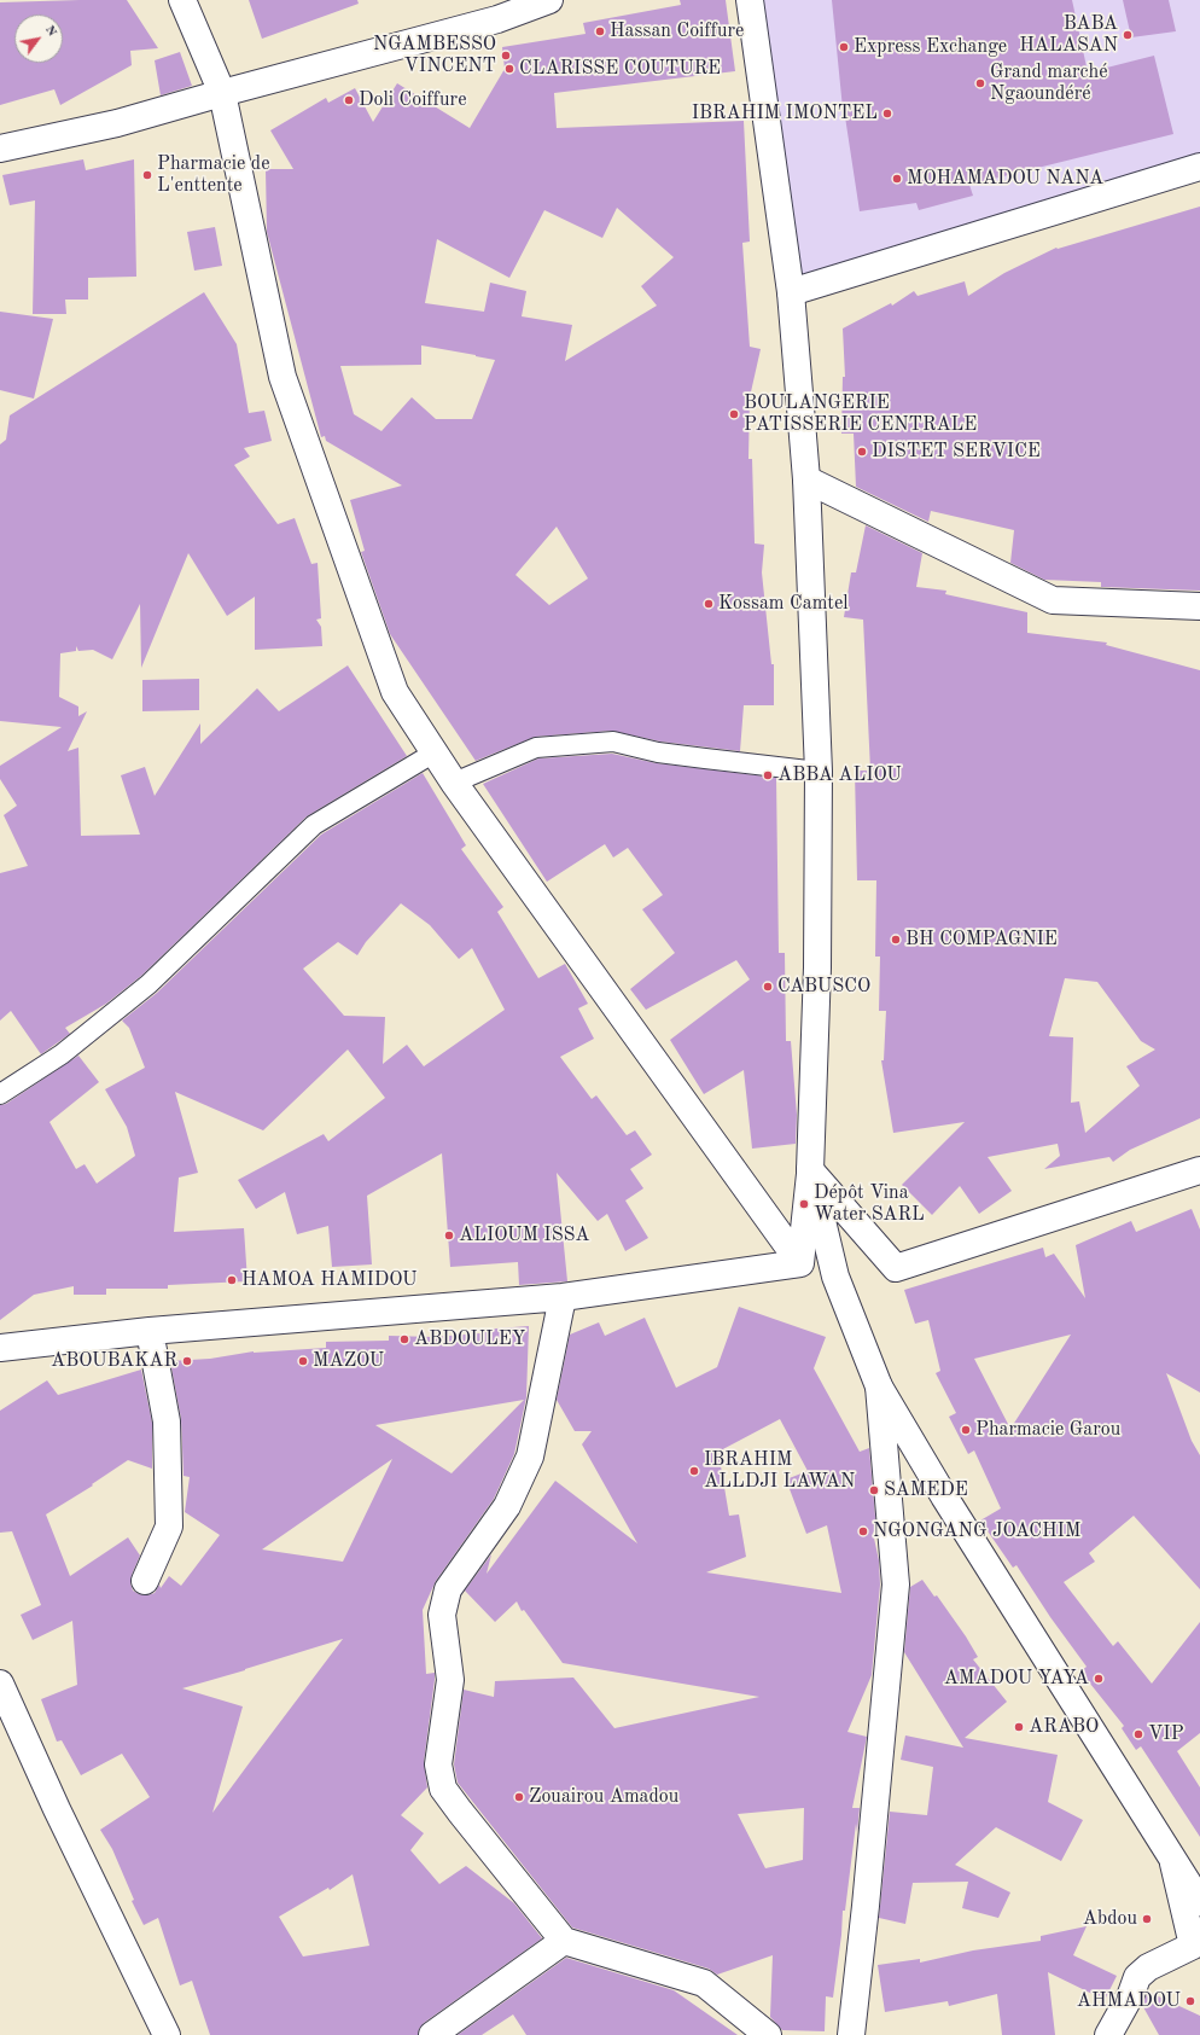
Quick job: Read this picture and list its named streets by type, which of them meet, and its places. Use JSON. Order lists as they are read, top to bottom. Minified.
{"places":["Hassan Coiffure","BABA HALASAN","Express Exchange","NGAMBESSO VINCENT","CLARISSE COUTURE","Grand marché Ngaoundéré","Doli Coiffure","IBRAHIM IMONTEL","Pharmacie de L'enttente","MOHAMADOU NANA","BOULANGERIE PATISSERIE CENTRALE","DISTET SERVICE","Kossam Camtel","ABBA ALIOU","BH COMPAGNIE","CABUSCO","Dépôt Vina Water SARL","ALIOUM ISSA","HAMOA HAMIDOU","ABDOULEY","ABOUBAKAR","MAZOU","Pharmacie Garou","IBRAHIM ALLDJI LAWAN","SAMEDE","NGONGANG JOACHIM","AMADOU YAYA","ARABO","VIP","Zouairou Amadou","Abdou","AHMADOU"],"north":"top right"}
